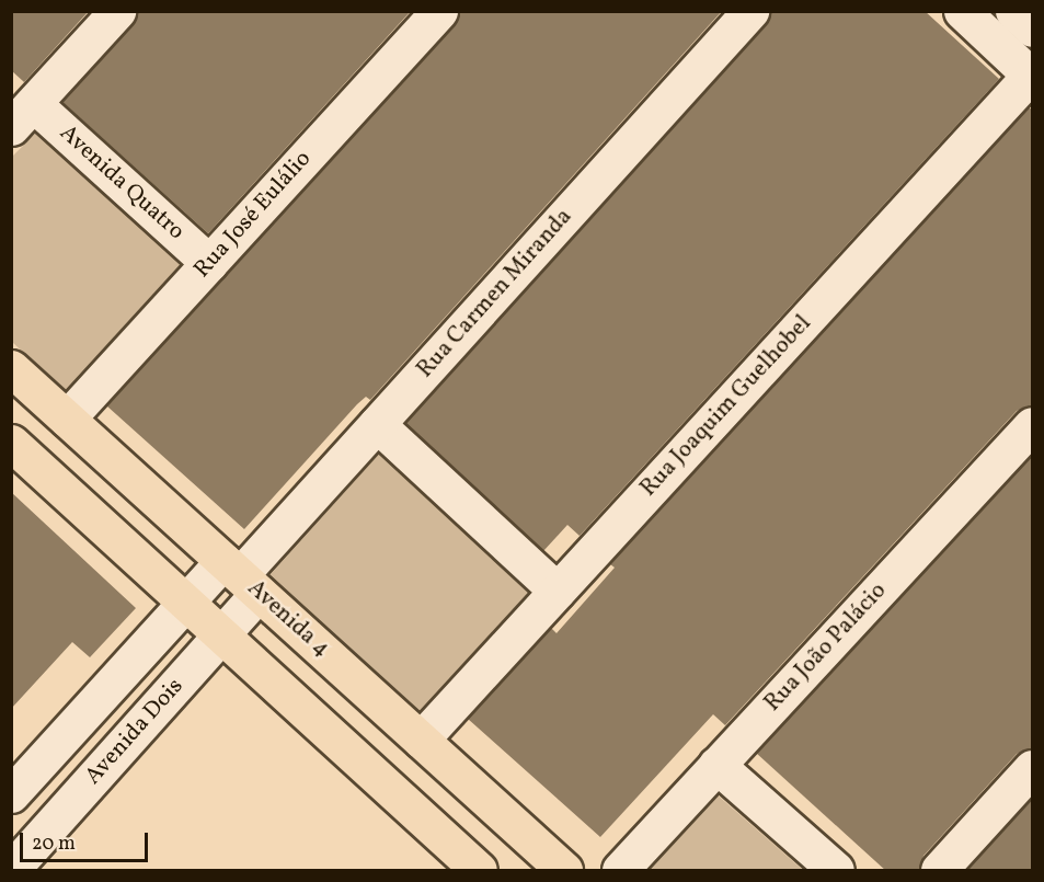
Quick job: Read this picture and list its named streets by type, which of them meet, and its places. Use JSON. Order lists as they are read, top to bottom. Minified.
{"streets":{"main road":["Avenida 4"],"street":["Avenida Quatro","Rua José Eulálio","Rua Carmen Miranda","Rua Joaquim Guelhobel","Rua João Palácio","Avenida Dois"]},"crossings":[["Avenida Quatro","Rua José Eulálio"],["Rua José Eulálio","Avenida 4"],["Rua Carmen Miranda","Avenida 4"],["Rua Carmen Miranda","Avenida Dois"],["Rua Joaquim Guelhobel","Avenida 4"],["Avenida 4","Avenida Dois"]],"scale_bar":"20 m"}
